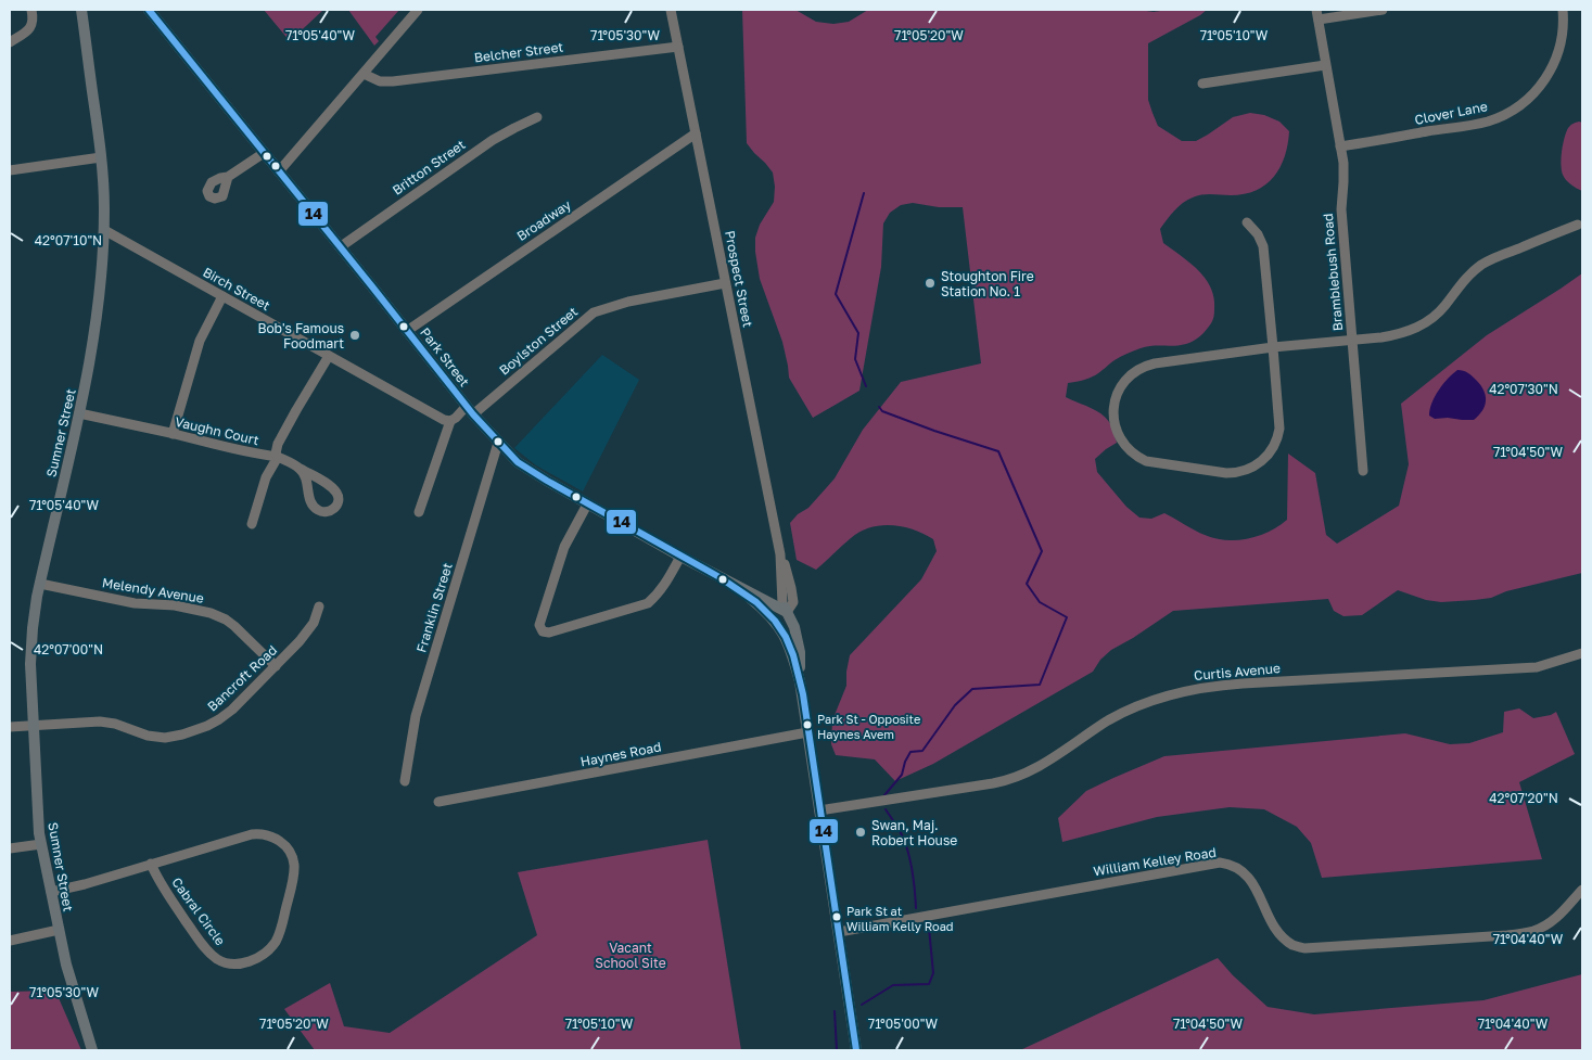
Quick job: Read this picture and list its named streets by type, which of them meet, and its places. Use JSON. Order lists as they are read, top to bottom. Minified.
{"streets":{"main road":["Park Street","Sumner Street"],"street":["Belcher Street","Clover Lane","Britton Street","Broadway","Bramblebush Road","Prospect Street","Birch Street","Boylston Street","Vaughn Court","Melendy Avenue","Franklin Street","Curtis Avenue","Bancroft Road","Haynes Road","William Kelley Road","Cabral Circle"]},"crossings":[["Belcher Street","Prospect Street"],["Clover Lane","Bramblebush Road"],["Britton Street","Park Street"],["Broadway","Prospect Street"],["Broadway","Park Street"],["Prospect Street","Boylston Street"],["Prospect Street","Park Street"],["Birch Street","Sumner Street"],["Boylston Street","Park Street"],["Park Street","Franklin Street"],["Park Street","Curtis Avenue"],["Park Street","Haynes Road"],["Park Street","William Kelley Road"],["Vaughn Court","Sumner Street"],["Sumner Street","Melendy Avenue"],["Sumner Street","Bancroft Road"],["Sumner Street","Cabral Circle"],["Melendy Avenue","Bancroft Road"]],"parks":["Vacant School Site"],"places":["Stoughton Fire Station No. 1","Bob's Famous Foodmart","Park St - Opposite Haynes Avem","Swan, Maj. Robert House","Park St at William Kelly Road"],"lines":["transit line 14"],"coordinates":["71°05'40\"W","71°05'30\"W","71°05'20\"W","71°05'10\"W","42°07'10\"N","42°07'30\"N","71°04'50\"W","42°07'00\"N","42°07'20\"N","71°04'40\"W","71°05'00\"W"]}
